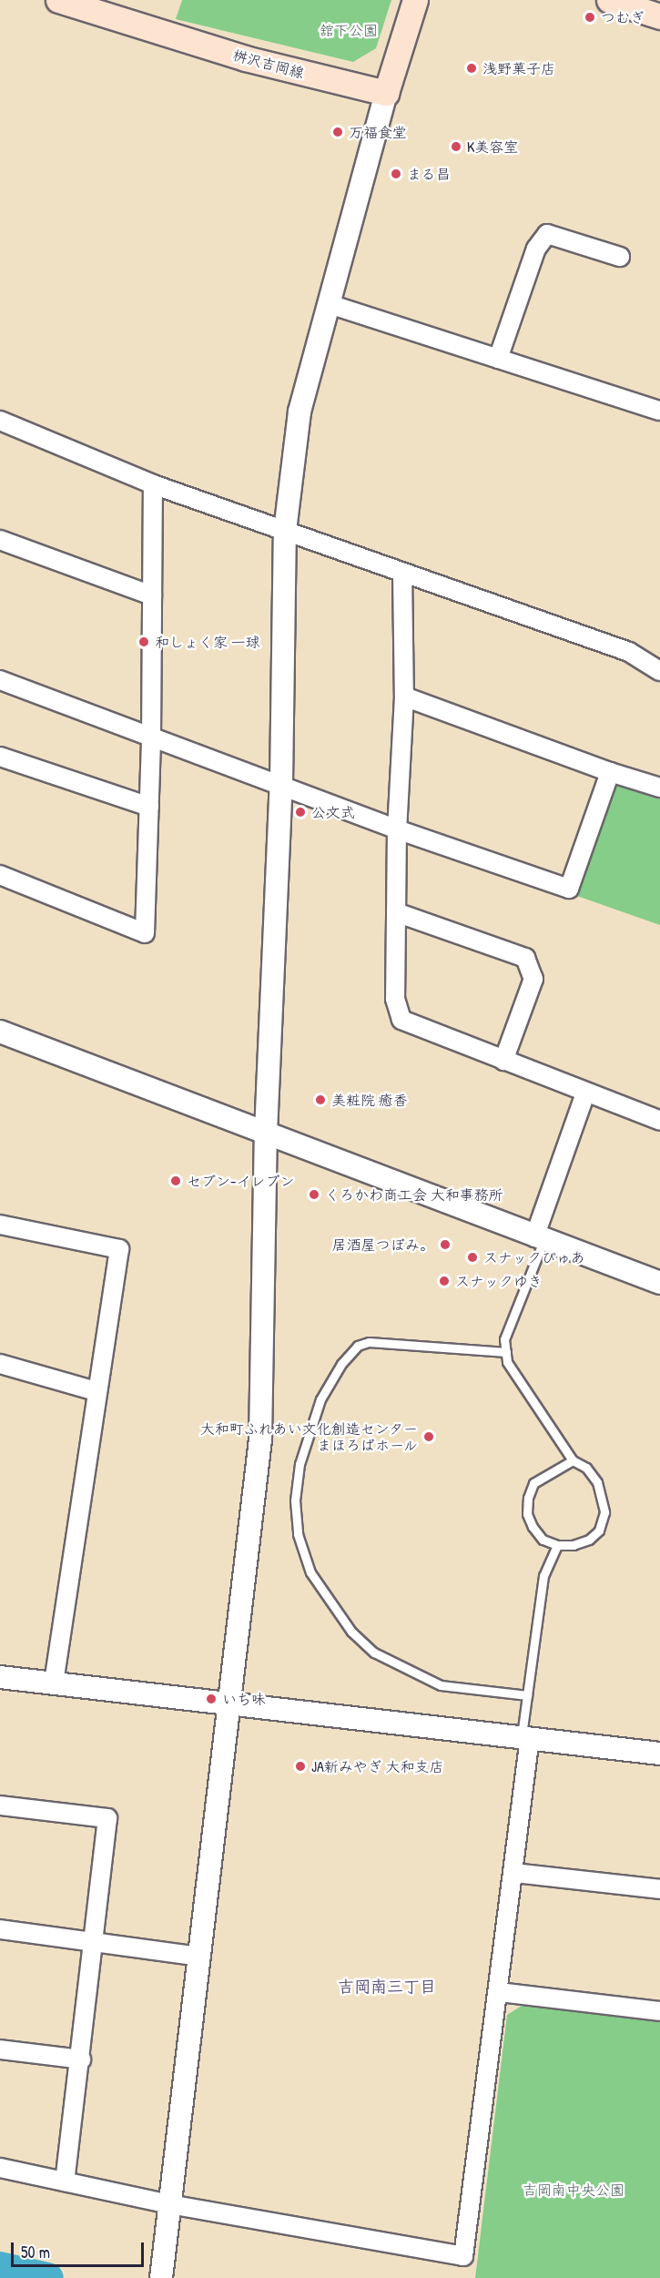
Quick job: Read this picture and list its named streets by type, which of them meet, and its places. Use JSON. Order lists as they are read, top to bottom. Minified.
{"streets":{"main road":["桝沢吉岡線"]},"districts":["吉岡南三丁目"],"parks":["舘下公園","吉岡南中央公園"],"places":["つむぎ","浅野菓子店","万福食堂","K美容室","まる昌","和しょく家 一球","公文式","美粧院 癒香","セブン-イレブン","くろかわ商工会 大和事務所","居酒屋つぼみ。","スナックぴゅあ","スナックゆき","大和町ふれあい文化創造センター まほろばホール","いち味","JA新みやぎ 大和支店"],"scale_bar":"50 m"}
